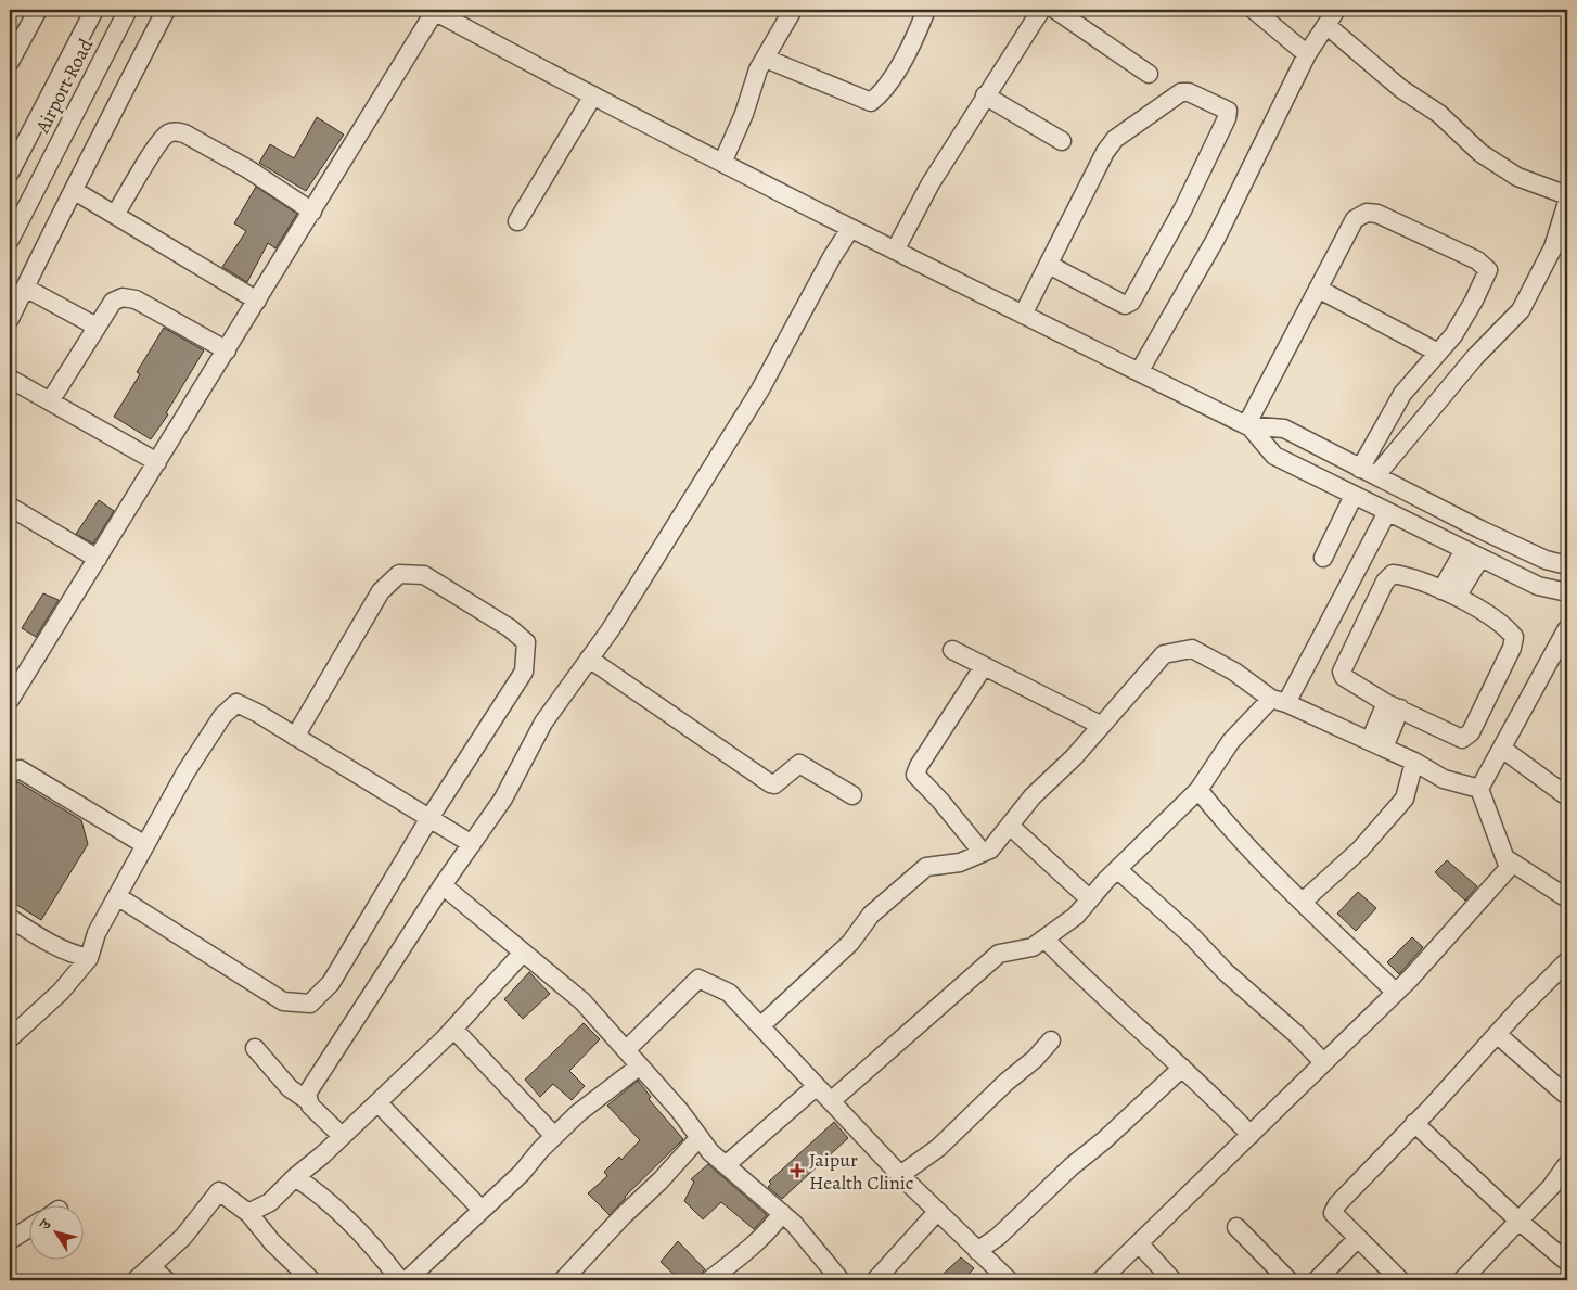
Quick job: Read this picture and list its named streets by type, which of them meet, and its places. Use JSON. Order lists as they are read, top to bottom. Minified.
{"streets":{"street":["Airport Road"]},"places":{"health":["Jaipur Health Clinic"]},"north":"top left"}
